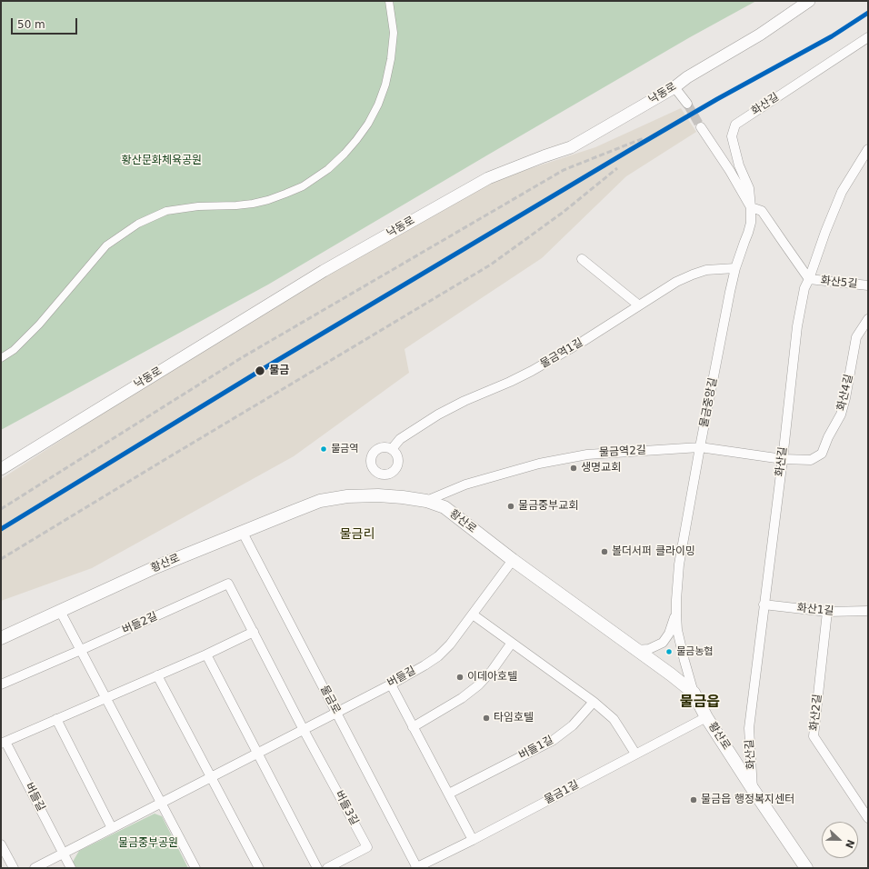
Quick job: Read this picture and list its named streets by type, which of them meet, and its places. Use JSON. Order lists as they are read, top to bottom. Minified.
{"streets":{"main road":["황산로"],"street":["낙동로","화산길","화산5길","물금역1길","화산4길","물금중앙길","물금역2길","화산1길","버들2길","버들길","물금로","화산2길","버들1길","물금1길","버들3길"]},"crossings":[["화산길","화산5길"],["화산길","물금중앙길"],["화산길","물금역2길"],["화산길","황산로"],["화산길","화산1길"],["물금역1길","물금중앙길"],["화산4길","물금역2길"],["물금중앙길","물금역2길"],["물금중앙길","황산로"],["물금역2길","황산로"],["황산로","버들길"],["황산로","물금로"],["황산로","물금1길"],["화산1길","화산2길"],["버들2길","버들길"],["버들2길","버들3길"],["버들길","물금로"],["버들길","버들3길"],["물금로","물금1길"]],"districts":["물금리","물금읍"],"parks":["황산문화체육공원","물금중부공원"],"places":["물금","물금역","생명교회","물금중부교회","볼더서퍼 클라이밍","물금농협","이데아호텔","타임호텔","물금읍 행정복지센터"],"scale_bar":"50 m","north":"right"}
